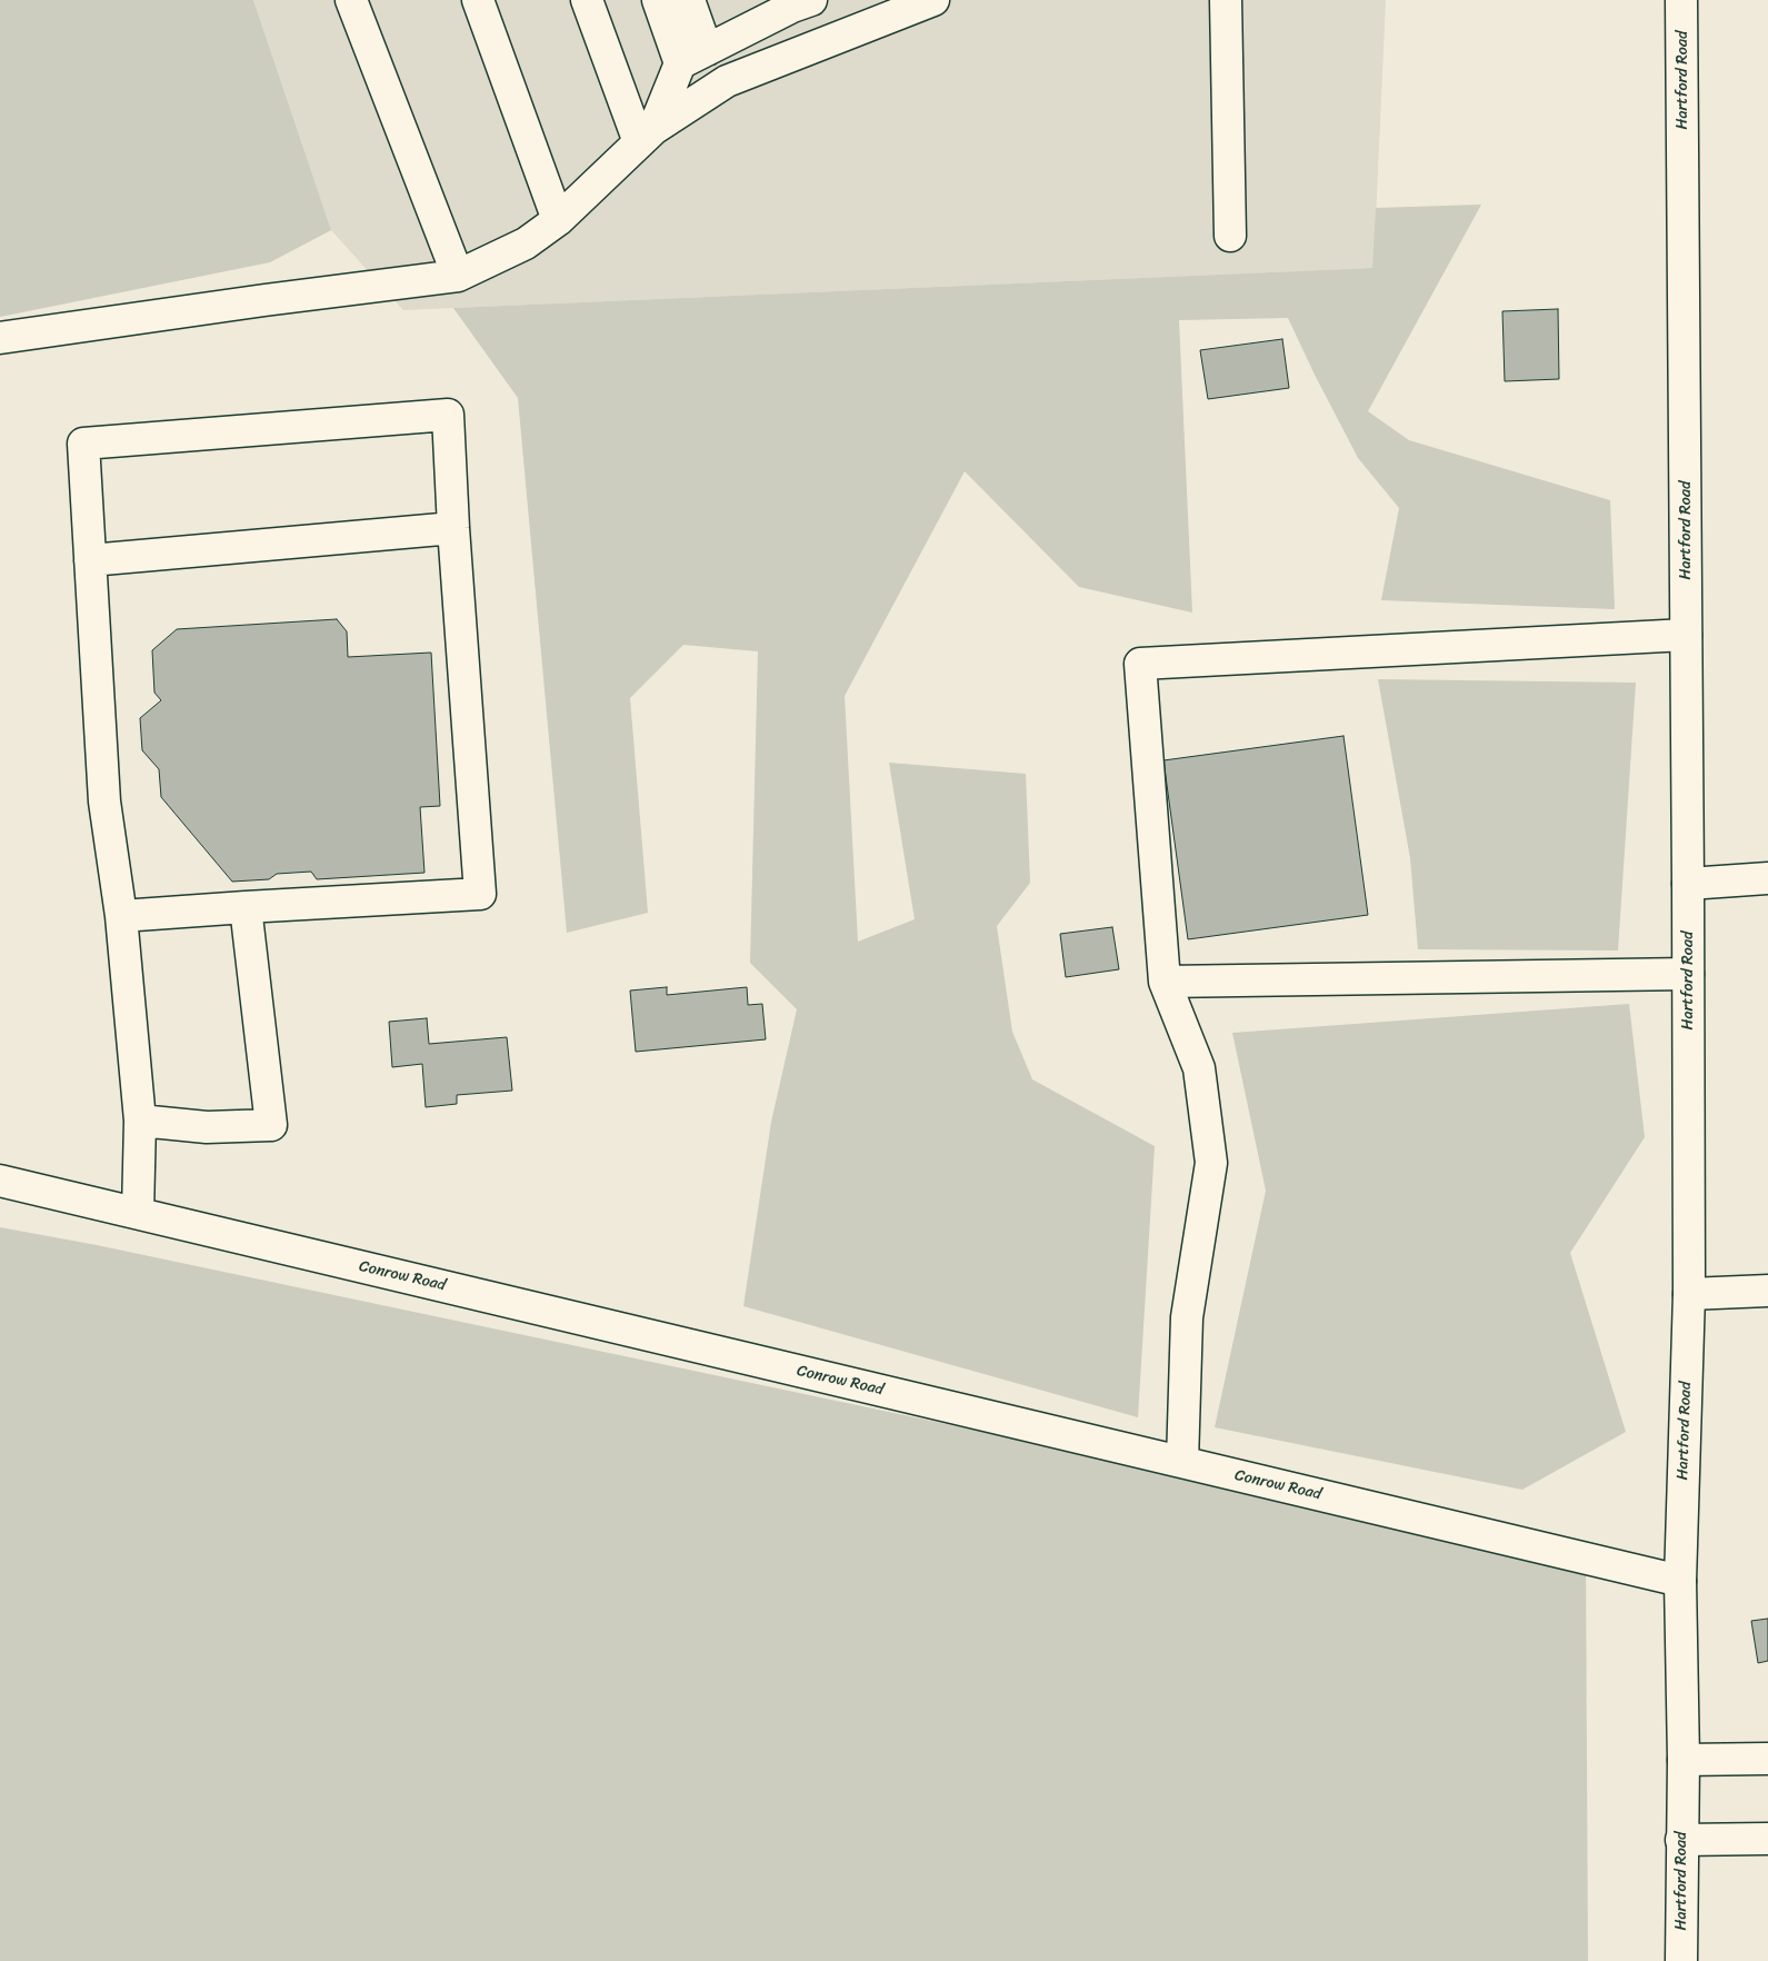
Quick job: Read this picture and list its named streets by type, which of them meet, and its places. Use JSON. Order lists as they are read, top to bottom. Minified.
{"streets":{"main road":["Hartford Road","Conrow Road"]},"crossings":[["Hartford Road","Conrow Road"]]}
